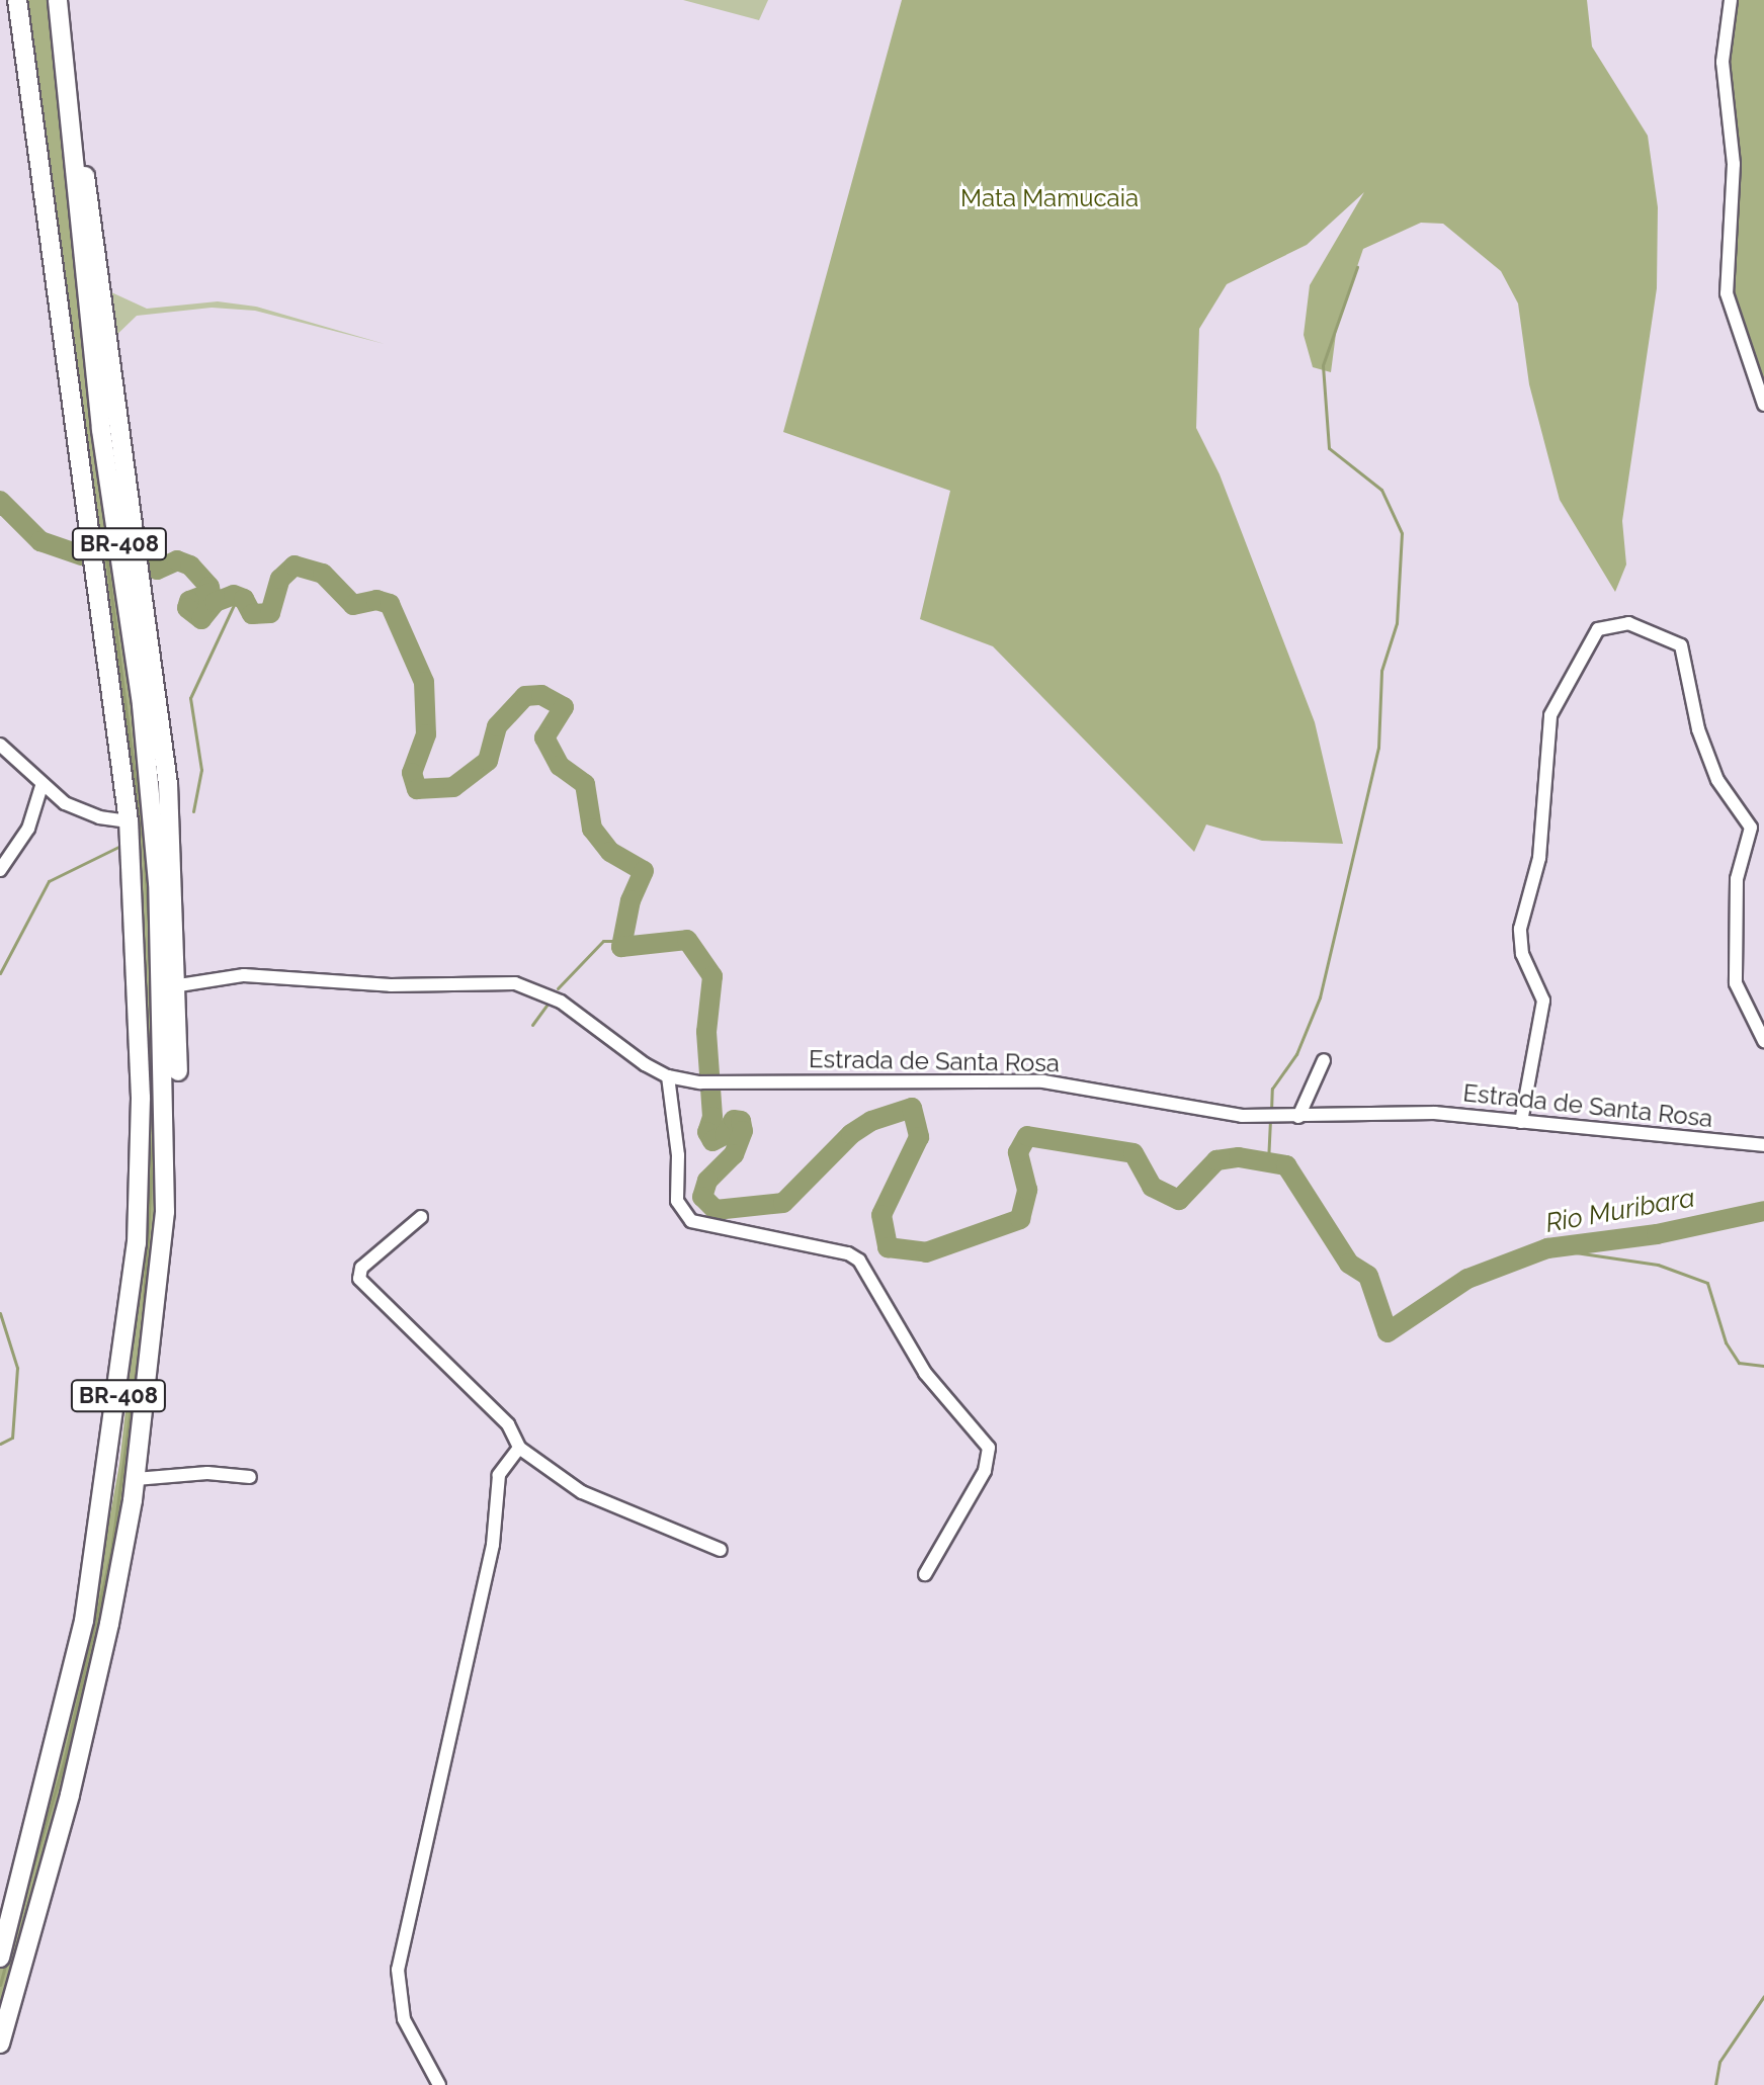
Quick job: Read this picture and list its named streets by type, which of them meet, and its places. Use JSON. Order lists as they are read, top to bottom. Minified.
{"streets":{"highway":["BR-408"],"street":["Estrada de Santa Rosa"]},"water":["Rio Muribara"],"parks":["Mata Mamucaia"]}
